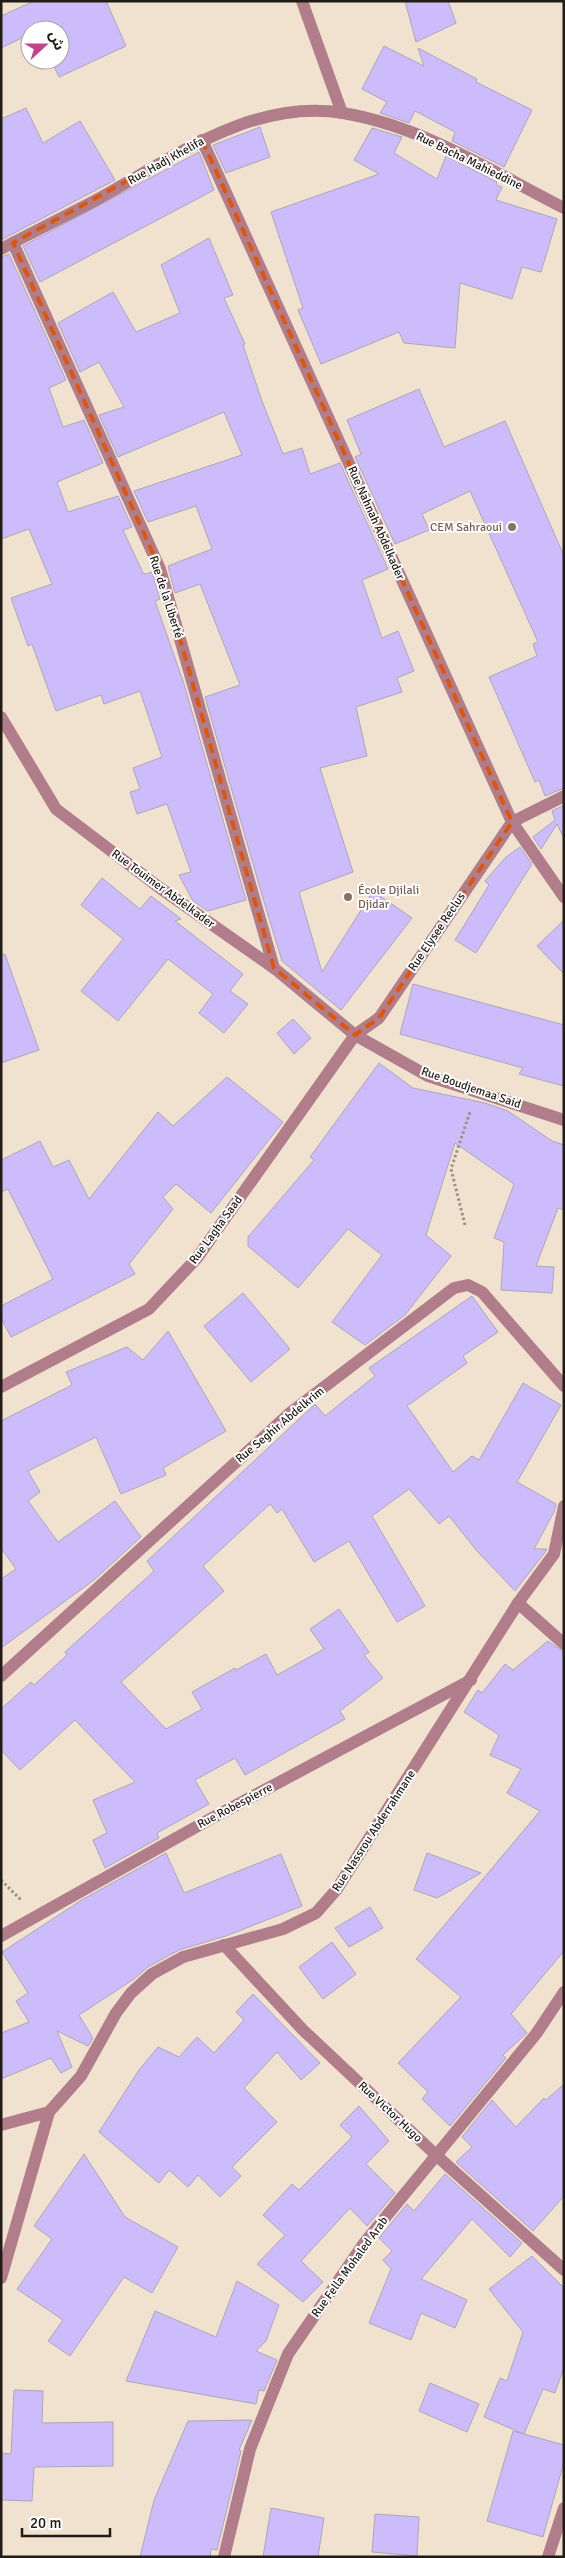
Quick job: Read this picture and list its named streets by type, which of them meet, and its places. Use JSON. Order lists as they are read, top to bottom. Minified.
{"streets":{"street":["Rue Hadj Khelifa","Rue Bacha Mahieddine","Rue Nahnah Abdelkader","Rue de la Liberté","Rue Touimer Abdelkader","Rue Elysee Reclus","Rue Boudjemaa Said","Rue Lagha Saad","Rue Seghir Abdelkrim","Rue Robespierre","Rue Nassrou Abderrahmane","Rue Victor Hugo","Rue Fella Mohaled Arab"]},"crossings":[["Rue Hadj Khelifa","Rue Bacha Mahieddine"],["Rue Hadj Khelifa","Rue Nahnah Abdelkader"],["Rue Hadj Khelifa","Rue de la Liberté"],["Rue Nahnah Abdelkader","Rue Elysee Reclus"],["Rue de la Liberté","Rue Touimer Abdelkader"],["Rue Touimer Abdelkader","Rue Elysee Reclus"],["Rue Touimer Abdelkader","Rue Boudjemaa Said"],["Rue Touimer Abdelkader","Rue Lagha Saad"],["Rue Elysee Reclus","Rue Boudjemaa Said"],["Rue Elysee Reclus","Rue Lagha Saad"],["Rue Boudjemaa Said","Rue Lagha Saad"],["Rue Robespierre","Rue Nassrou Abderrahmane"],["Rue Nassrou Abderrahmane","Rue Victor Hugo"],["Rue Victor Hugo","Rue Fella Mohaled Arab"]],"places":["CEM Sahraoui","École Djilali Djidar"],"scale_bar":"20 m","north":"right"}
